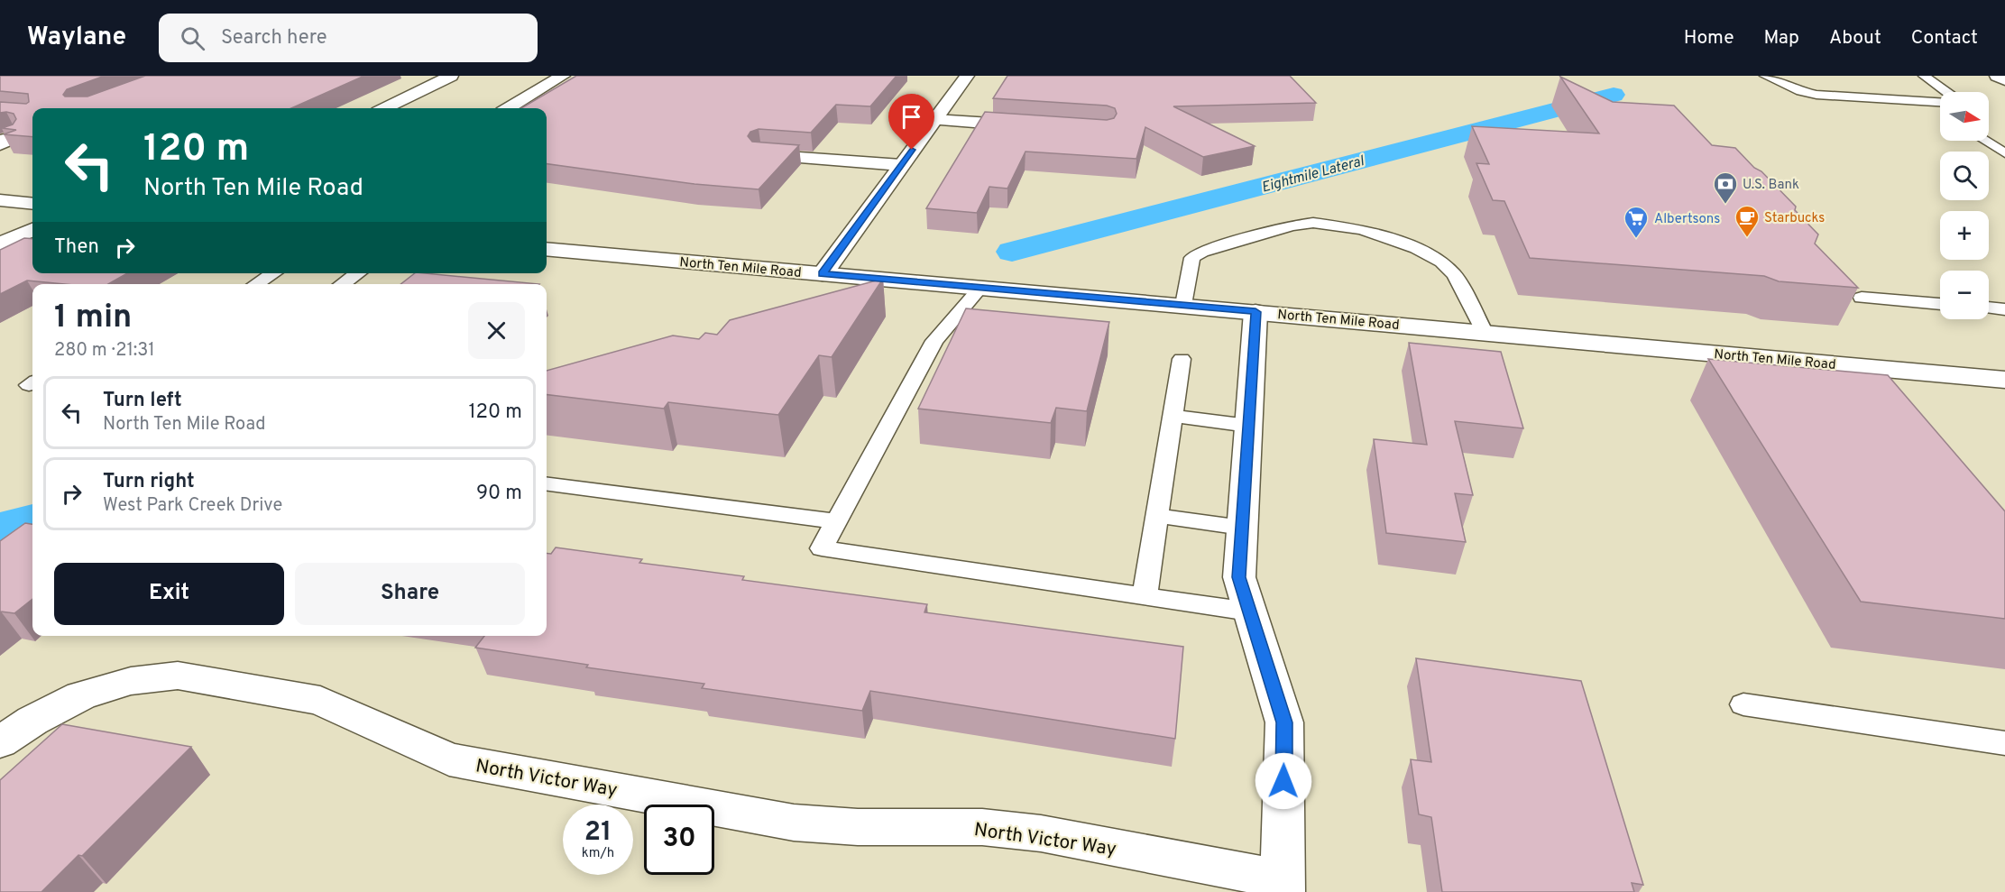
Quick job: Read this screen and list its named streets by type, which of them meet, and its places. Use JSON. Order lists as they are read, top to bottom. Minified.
{"streets":{"street":["North Ten Mile Road","North Victor Way"]},"water":["Eightmile Lateral"],"places":{"bank":["U.S. Bank"],"cafe":["Starbucks"],"supermarket":["Albertsons"]},"north":"right","page":{"header":"Waylane","search":"Search here","nav":["Home","Map","About","Contact"],"map_buttons":["+","−"],"turn":["120 m","North Ten Mile Road"],"then":"Then","heading":["1 min","280 m · 21:31"],"list":[{"name":"Turn left","note":"North Ten Mile Road","value":"120 m"},{"name":"Turn right","note":"West Park Creek Drive","value":"90 m"}],"buttons":["Exit","Share"],"speed":"21 km/h","limit":"30"}}
